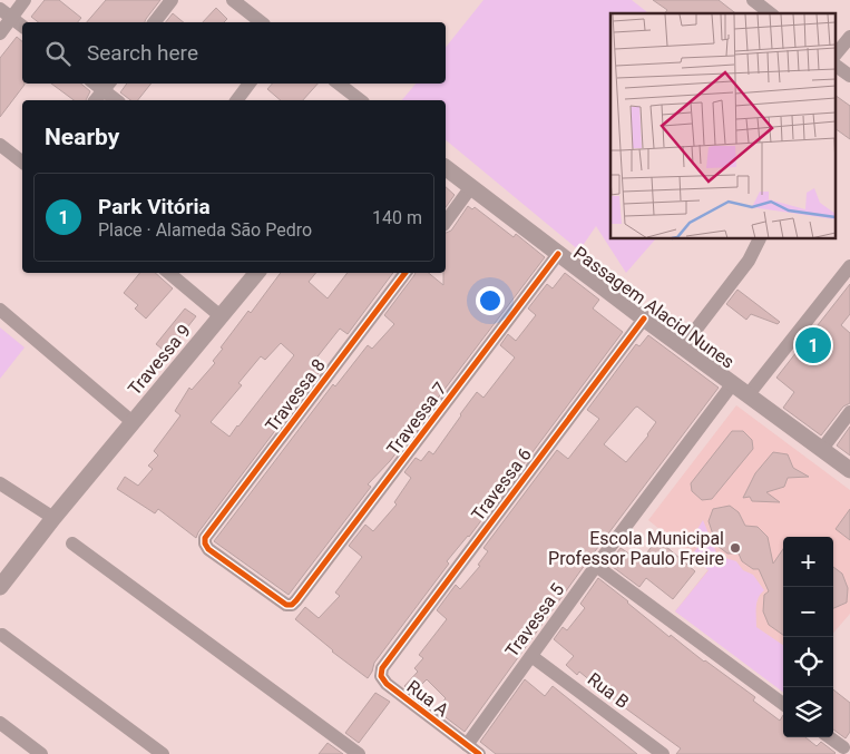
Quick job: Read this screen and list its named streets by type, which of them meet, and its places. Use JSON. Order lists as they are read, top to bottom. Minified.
{"streets":{"street":["Passagem Alacid Nunes","Travessa 9","Travessa 8","Travessa 7","Travessa 6","Travessa 5","Rua B","Rua A"]},"crossings":[["Passagem Alacid Nunes","Travessa 7"],["Passagem Alacid Nunes","Travessa 6"],["Passagem Alacid Nunes","Travessa 5"],["Travessa 8","Travessa 7"],["Travessa 6","Rua A"],["Travessa 5","Rua B"],["Travessa 5","Rua A"]],"places":["Escola Municipal Professor Paulo Freire"],"page":{"search":"Search here","heading":"Nearby","list":[{"mark":"1","name":"Park Vitória","note":"Place · Alameda São Pedro","value":"140 m"}],"pins":"1","map_buttons":["+","−"]}}
